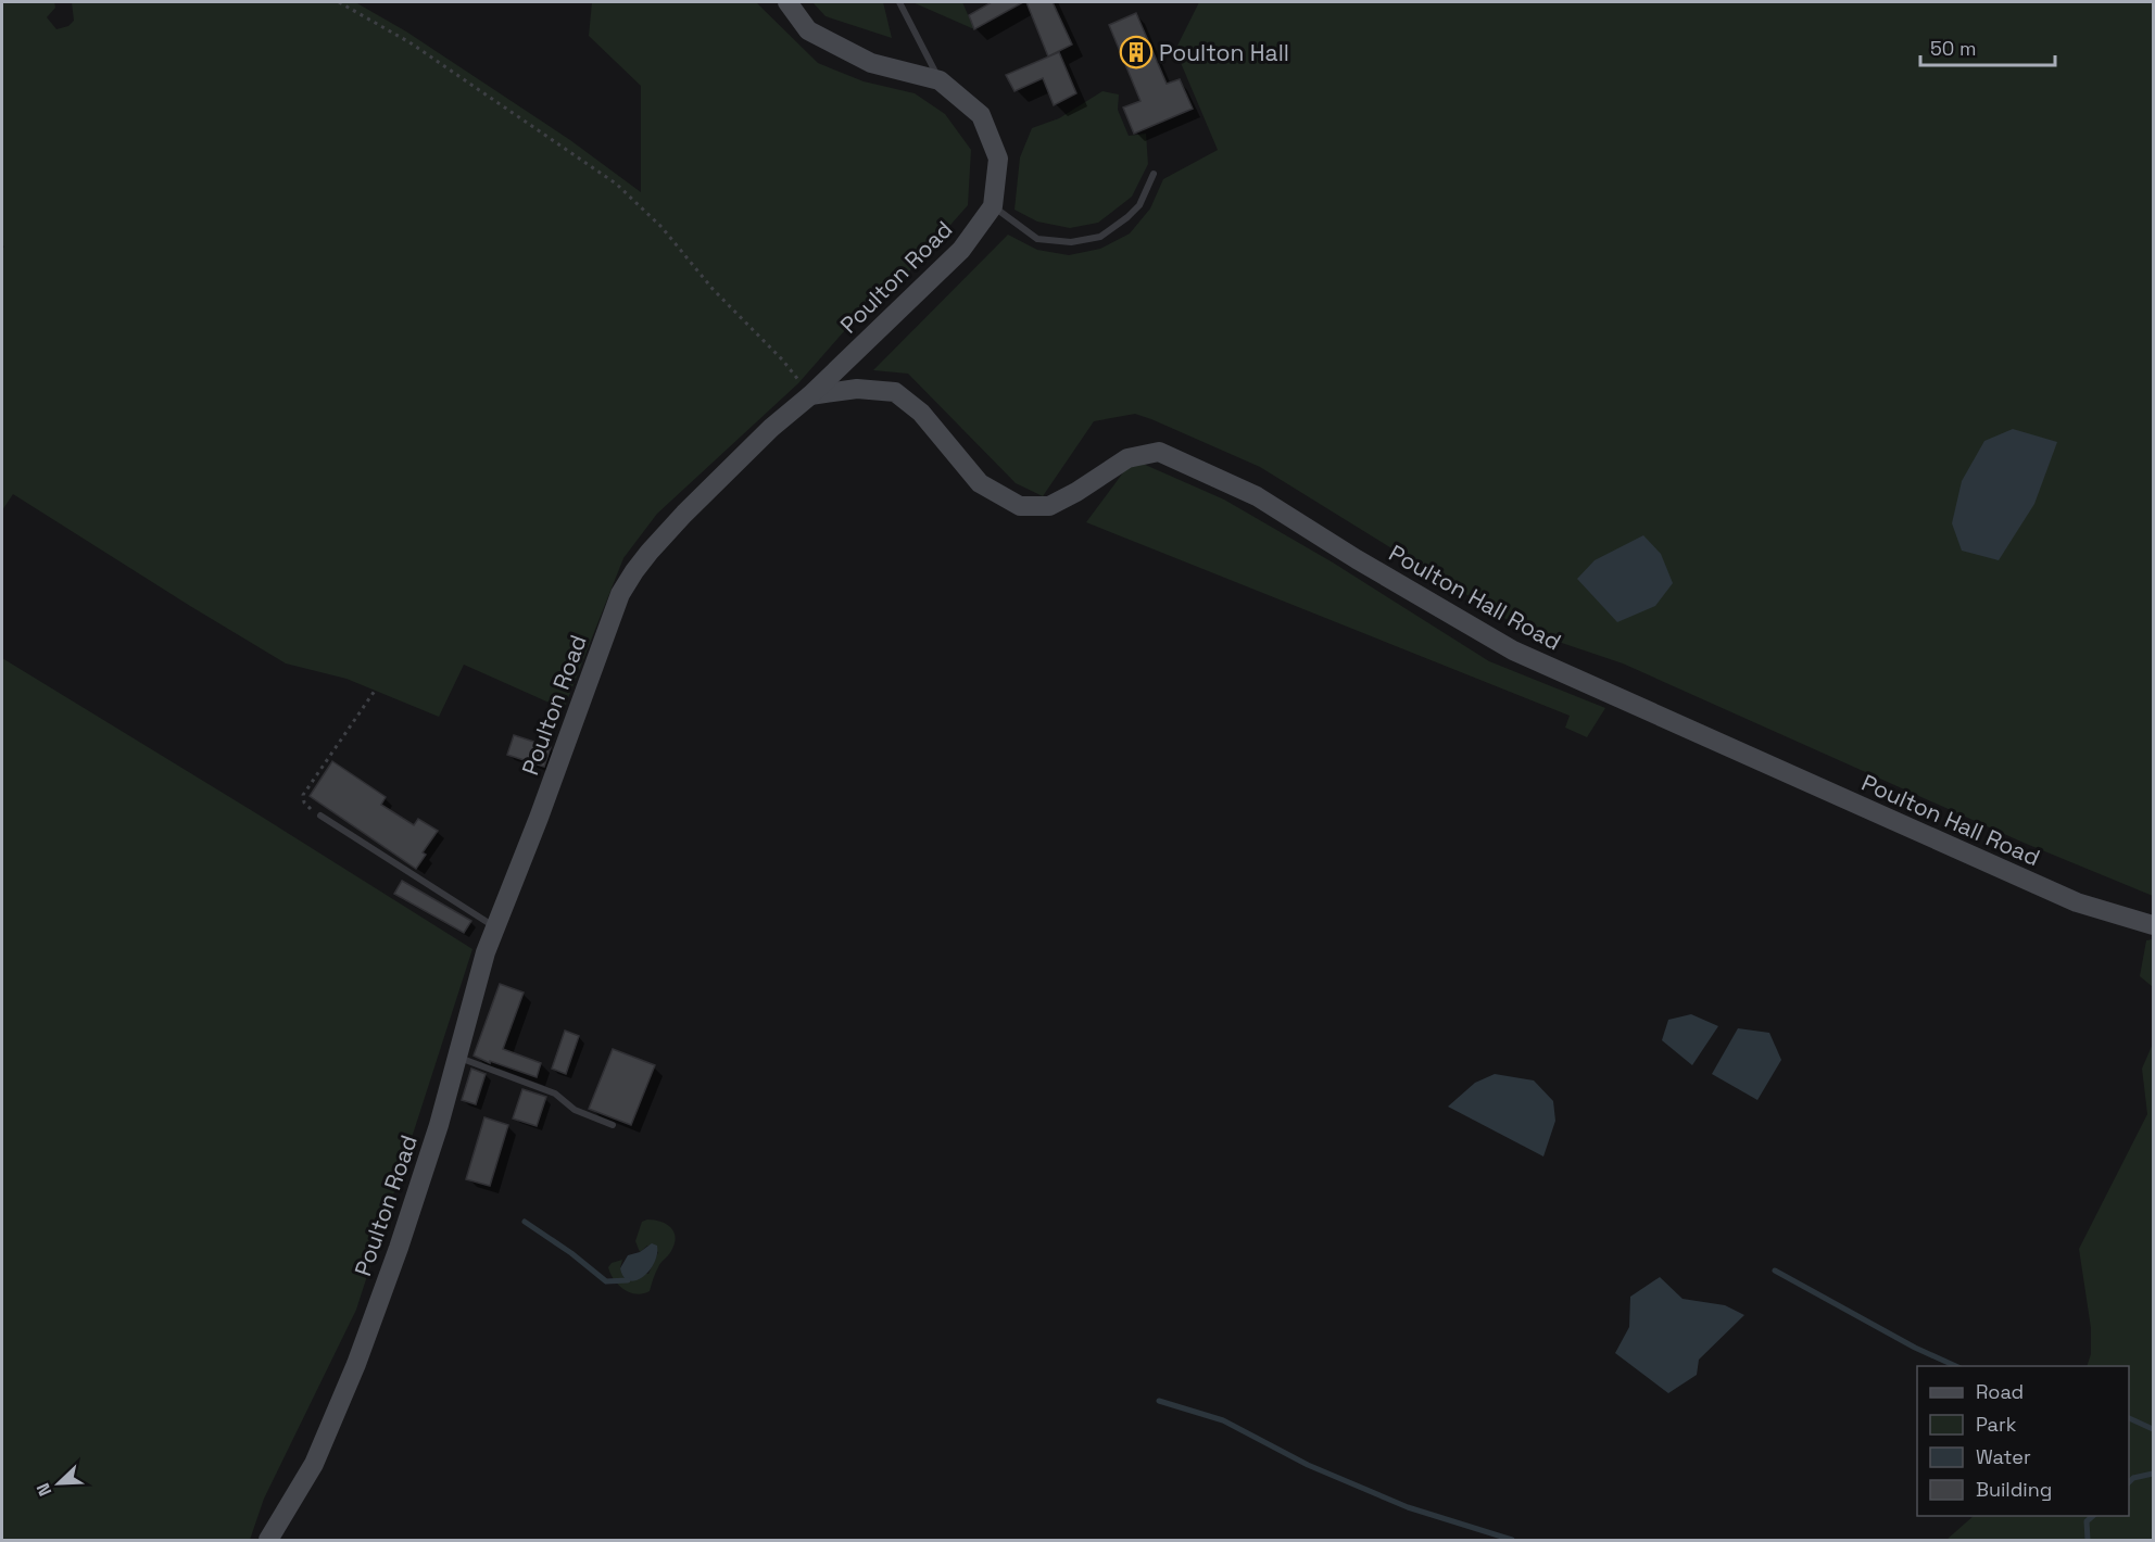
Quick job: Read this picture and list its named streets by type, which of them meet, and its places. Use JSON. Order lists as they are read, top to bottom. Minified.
{"streets":{"street":["Poulton Road","Poulton Hall Road"]},"crossings":[["Poulton Road","Poulton Hall Road"]],"places":{"building":["Poulton Hall"]},"legend":["Road","Park","Water","Building"],"scale_bar":"50 m","north":"bottom left"}
